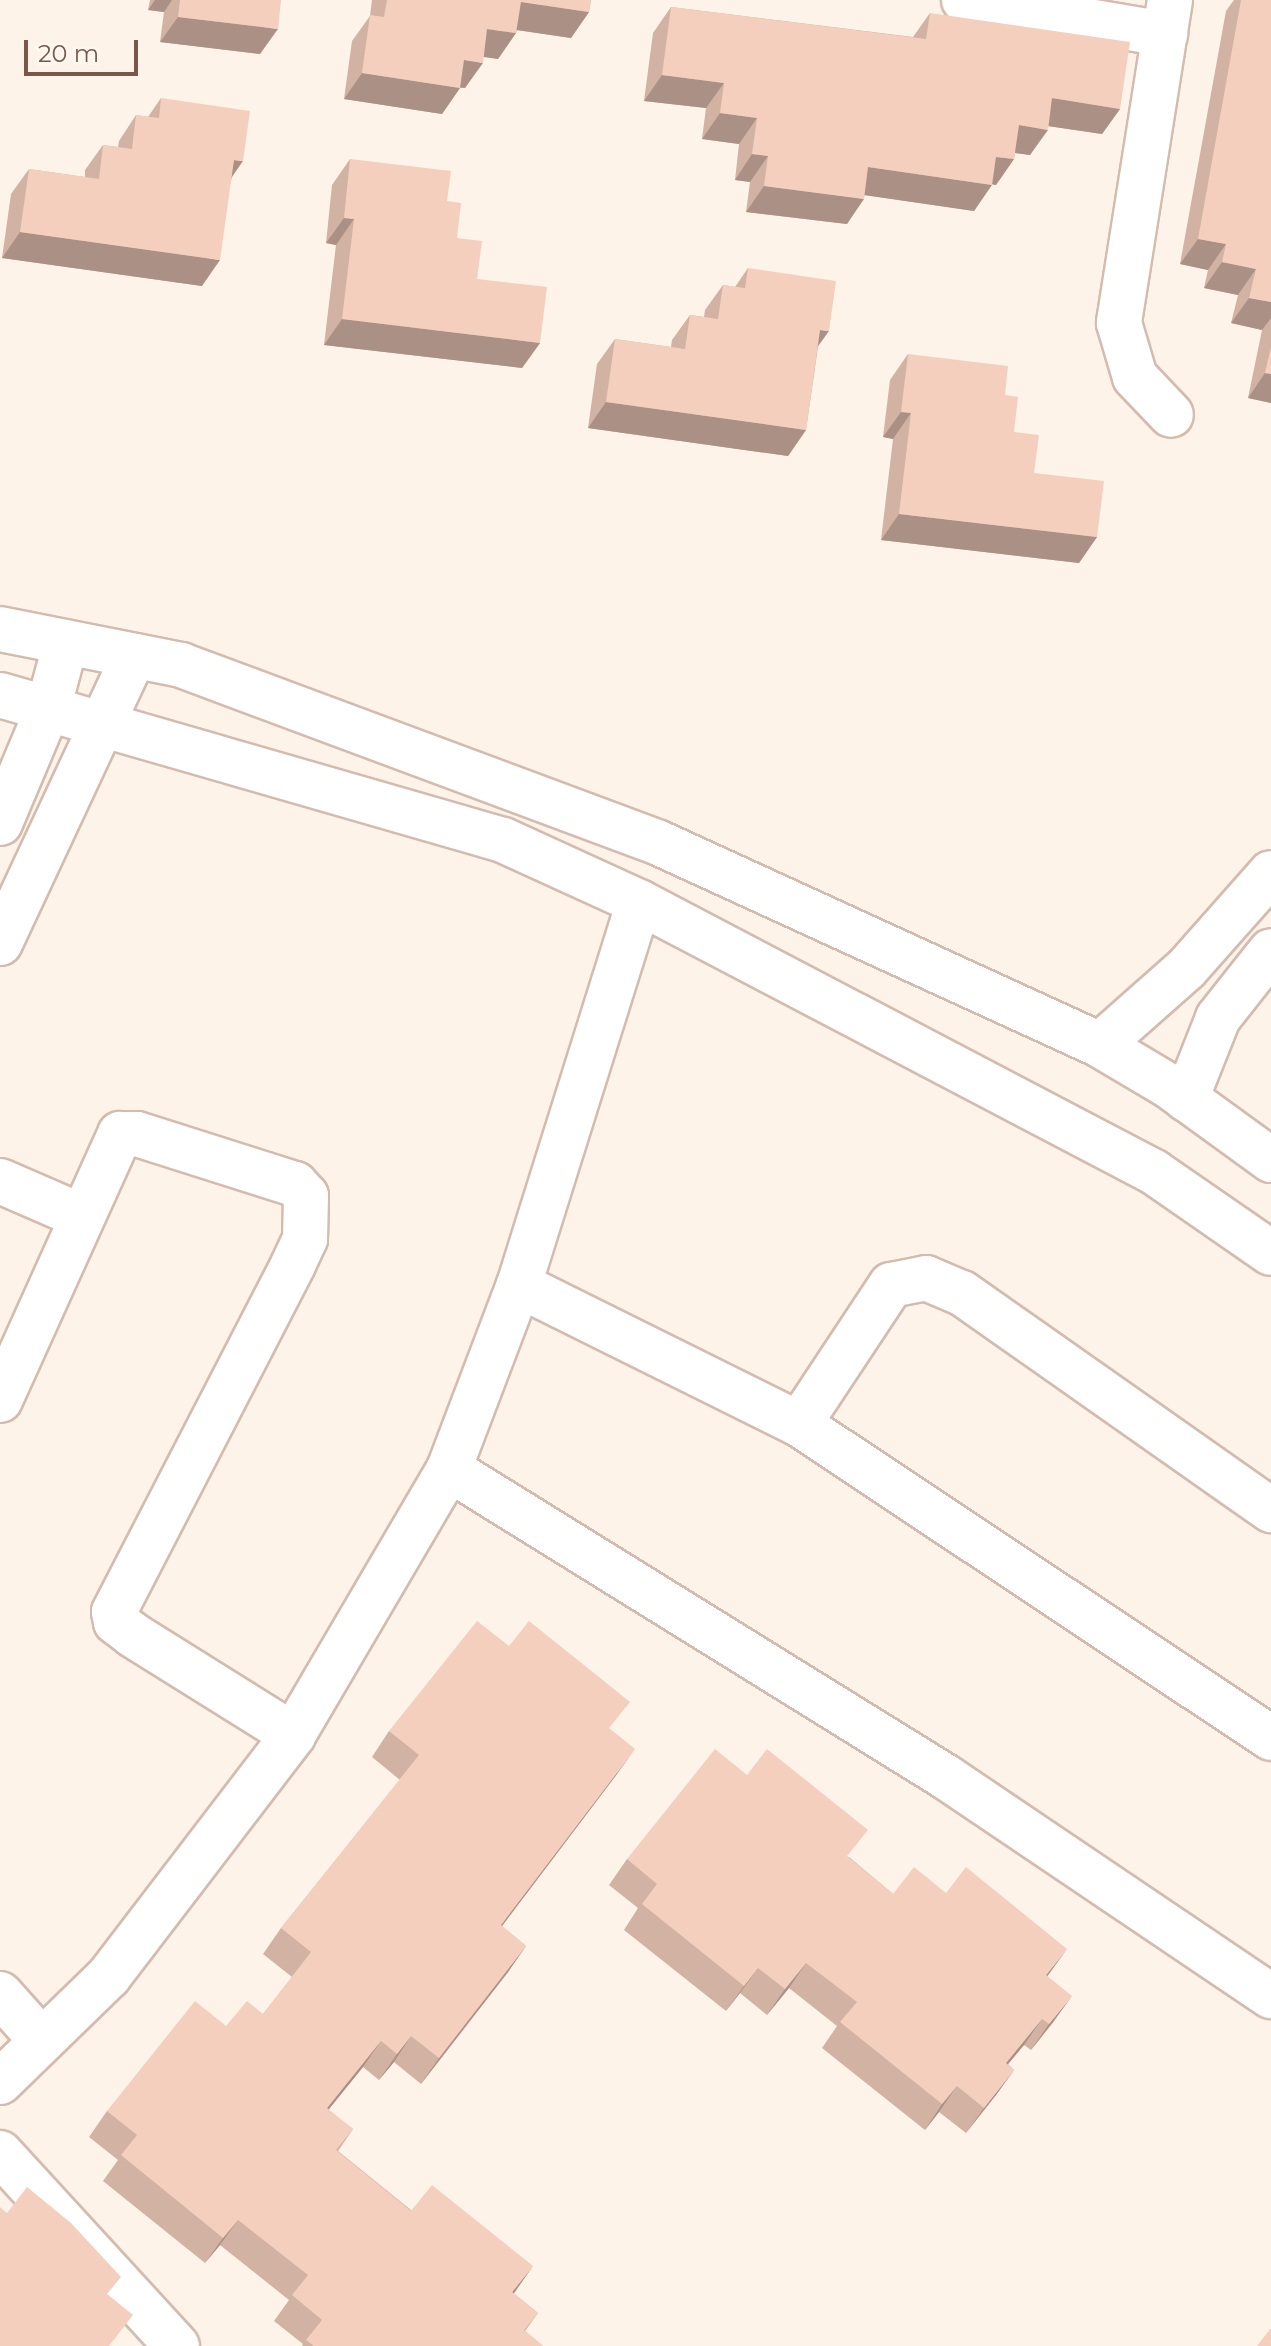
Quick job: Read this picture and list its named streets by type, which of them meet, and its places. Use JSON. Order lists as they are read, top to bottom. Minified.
{"scale_bar":"20 m"}
